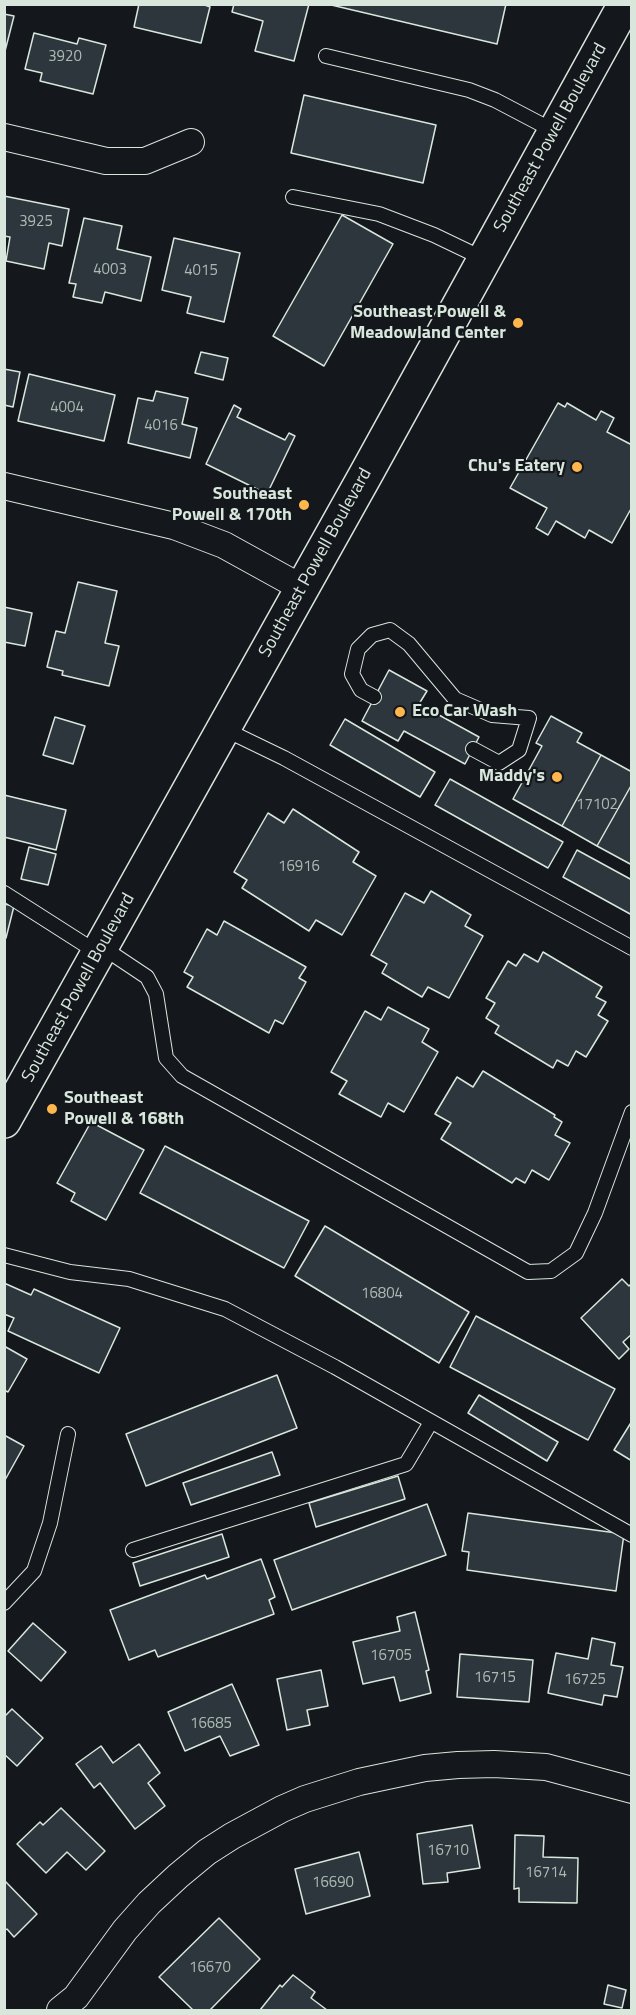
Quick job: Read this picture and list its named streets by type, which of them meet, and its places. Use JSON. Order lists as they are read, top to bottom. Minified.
{"streets":{"main road":["Southeast Powell Boulevard"]},"places":["Southeast Powell & Meadowland Center","Chu's Eatery","Southeast Powell & 170th","Eco Car Wash","Maddy's","Southeast Powell & 168th"],"house_numbers":["3920","3925","4003","4015","4004","4016","17102","16916","16804","16705","16715","16725","16685","16710","16714","16690","16670"]}
